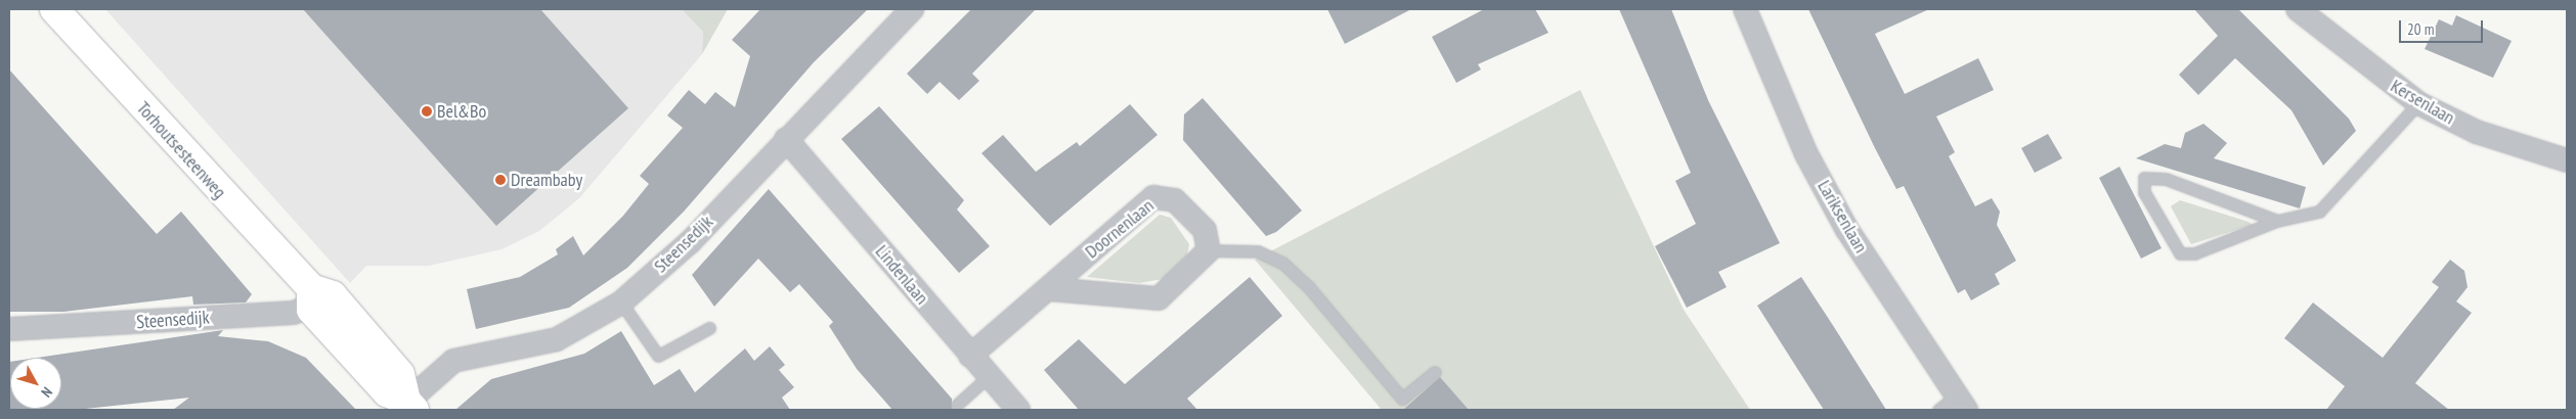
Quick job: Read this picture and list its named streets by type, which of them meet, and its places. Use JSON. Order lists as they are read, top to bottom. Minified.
{"streets":{"main road":["Torhoutsesteenweg"],"street":["Kersenlaan","Lariksenlaan","Doornenlaan","Steensedijk","Lindenlaan"]},"crossings":[["Torhoutsesteenweg","Steensedijk"],["Doornenlaan","Lindenlaan"],["Steensedijk","Lindenlaan"]],"places":["Bel&Bo","Dreambaby"],"scale_bar":"20 m","north":"bottom right"}
